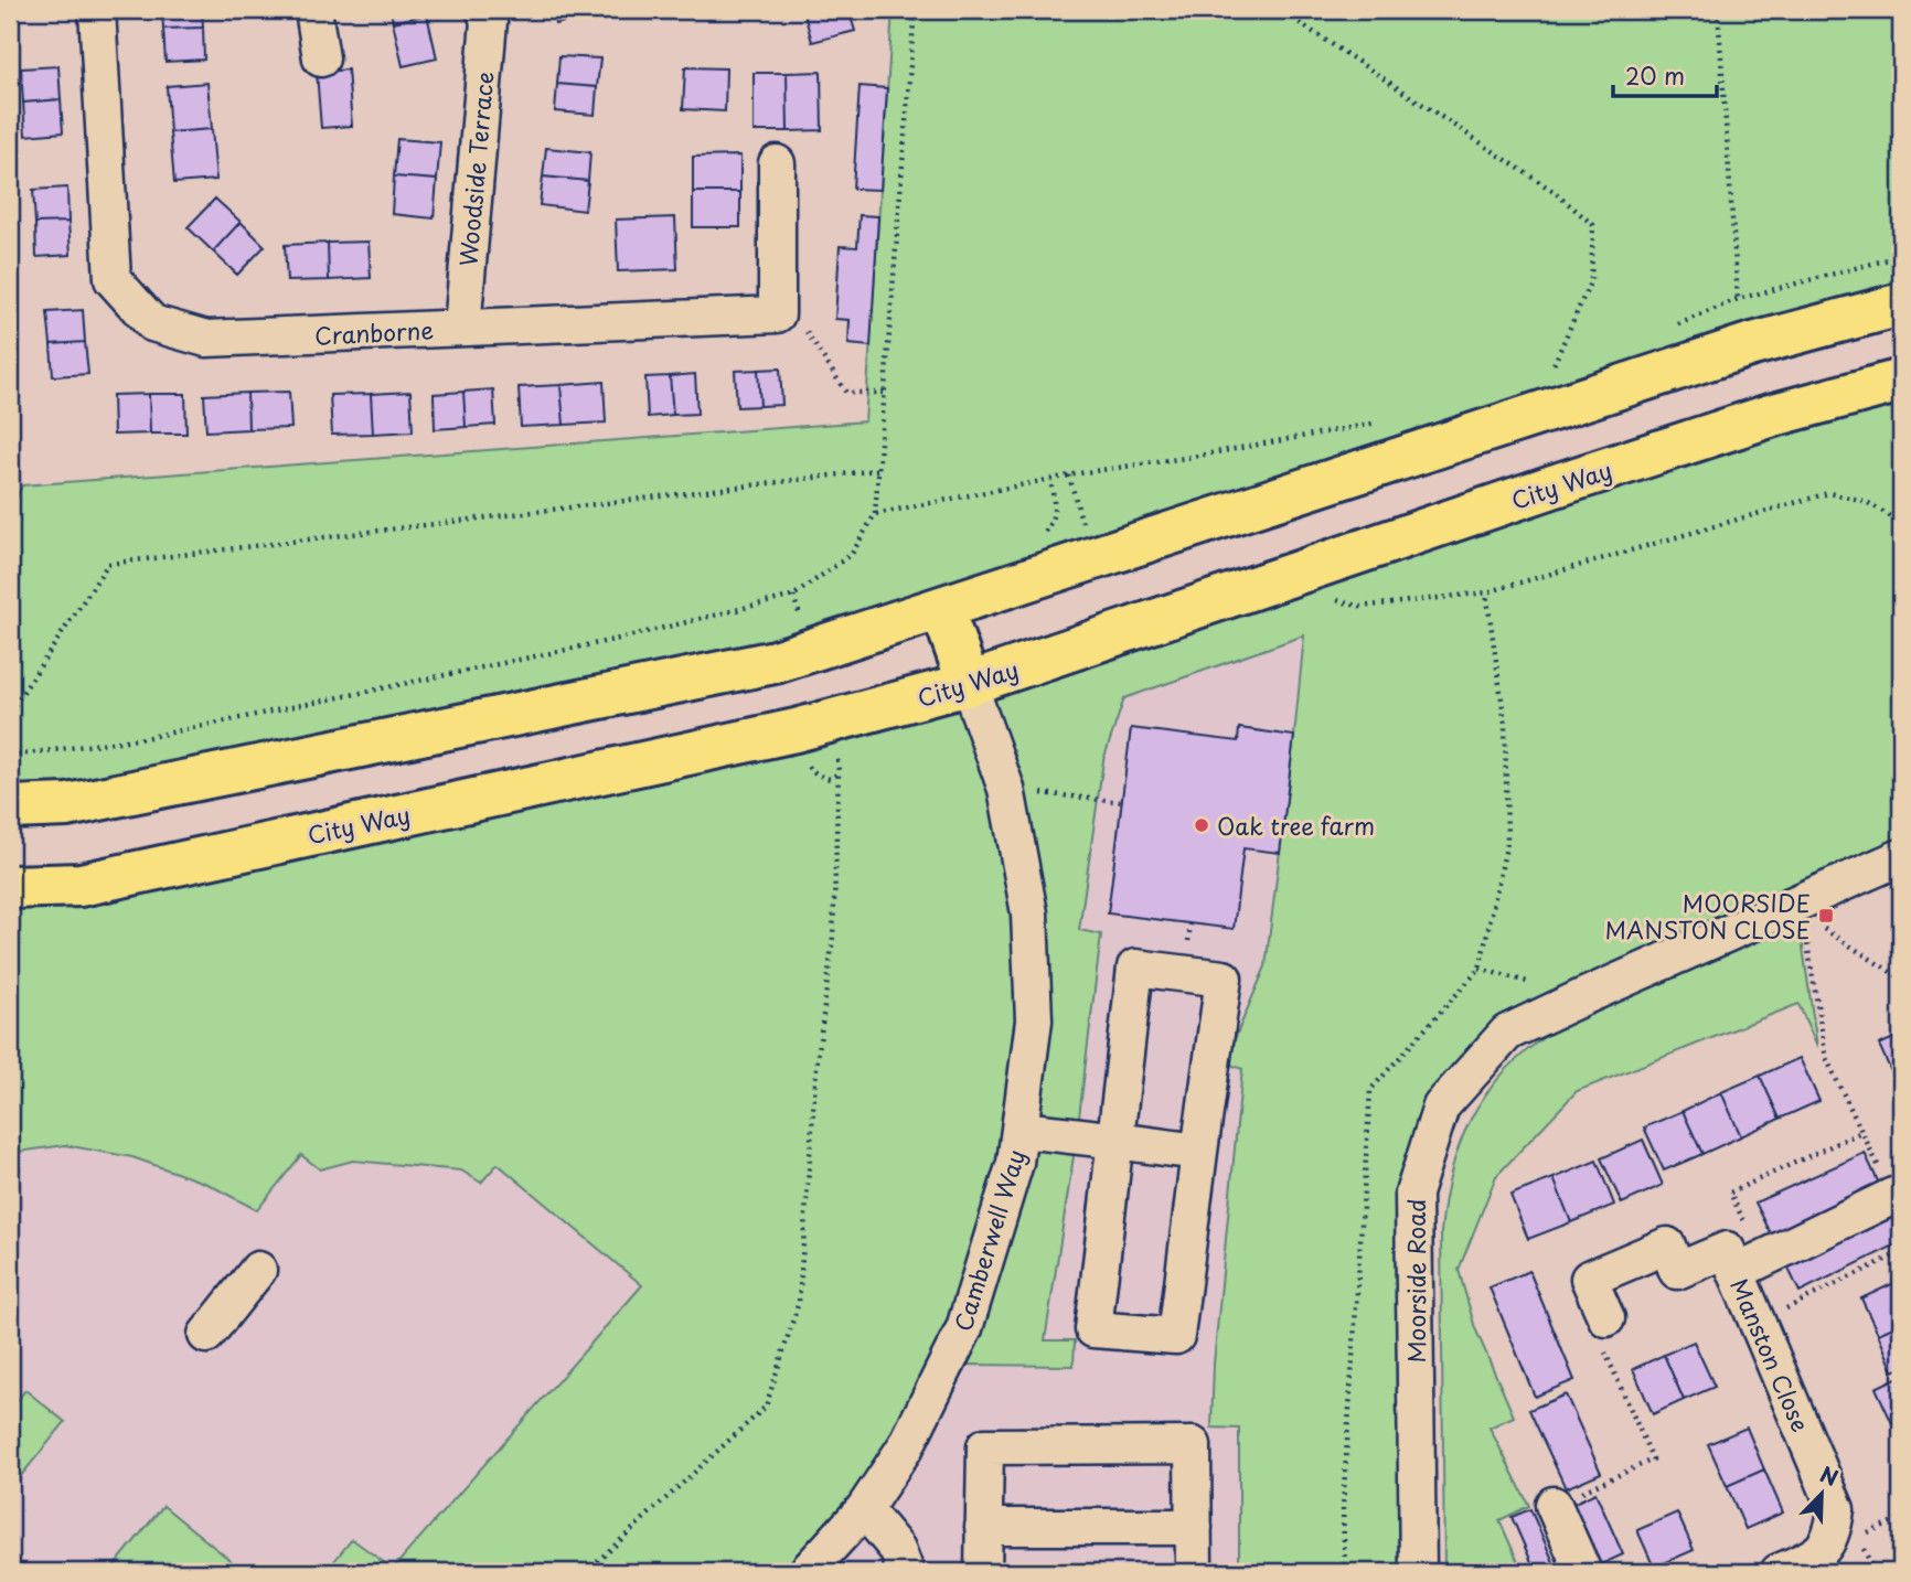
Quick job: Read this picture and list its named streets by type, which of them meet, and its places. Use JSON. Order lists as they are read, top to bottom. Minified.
{"streets":{"main road":["City Way"],"street":["Woodside Terrace","Cranborne","Camberwell Way","Moorside Road","Manston Close"]},"crossings":[["Woodside Terrace","Cranborne"],["City Way","Camberwell Way"]],"places":{"other":["Oak tree farm"],"transit":["MOORSIDE MANSTON CLOSE"]},"scale_bar":"20 m","north":"top right"}
